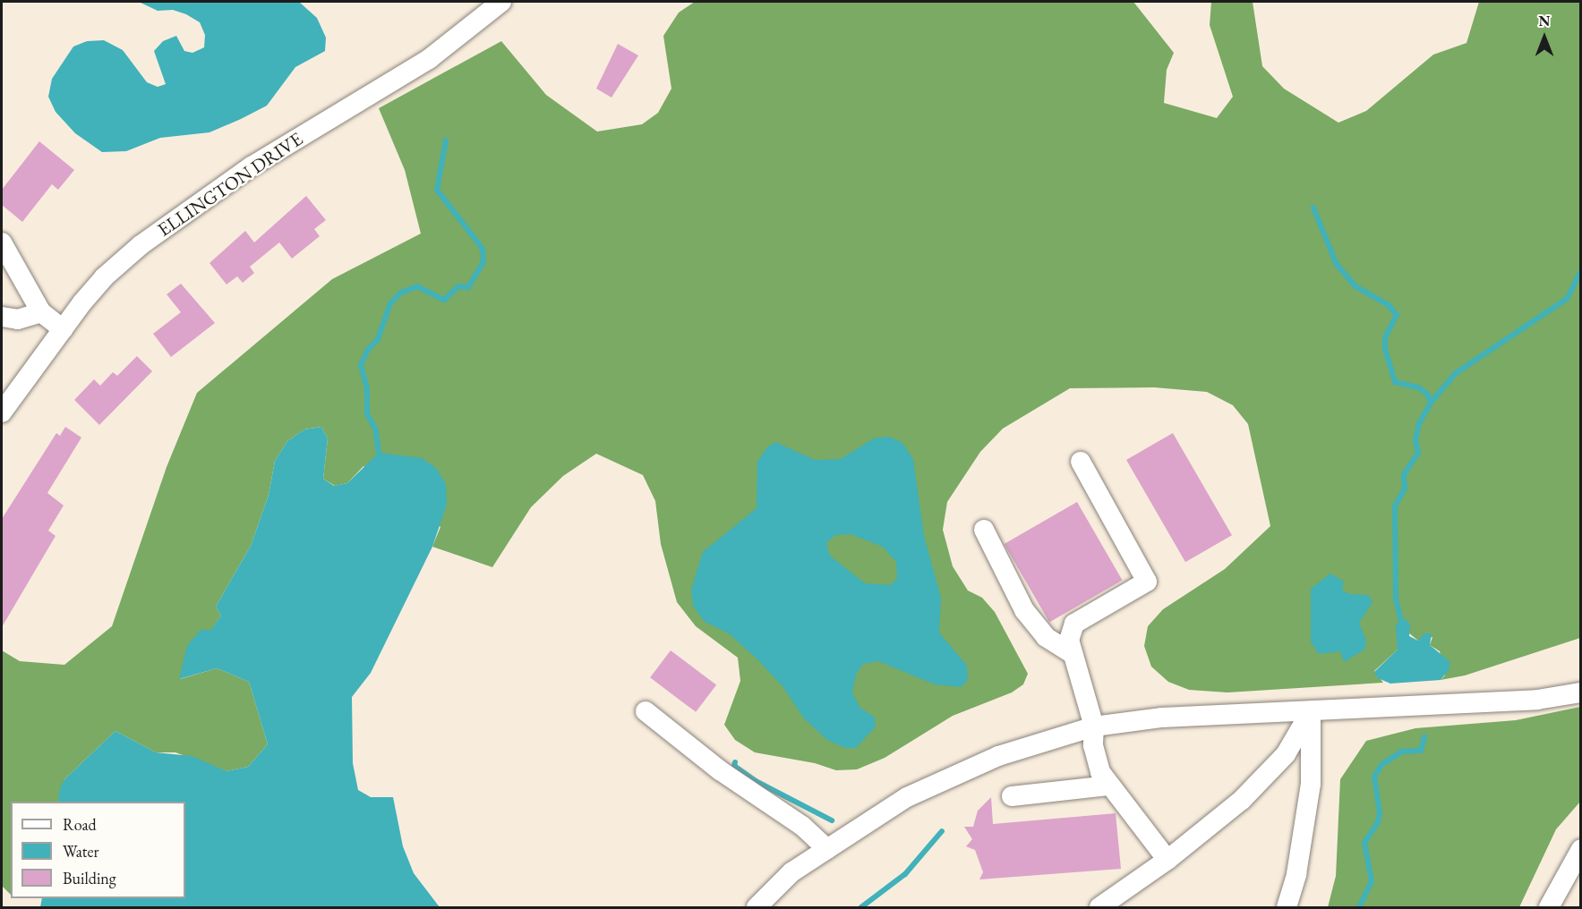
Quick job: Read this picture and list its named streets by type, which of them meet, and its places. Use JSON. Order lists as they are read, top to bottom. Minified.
{"streets":{"street":["ELLINGTON DRIVE"]},"legend":["Road","Water","Building"],"north":"top"}
